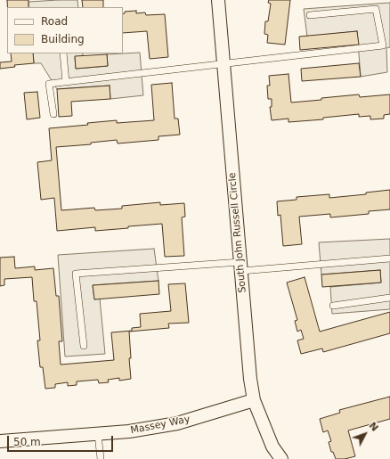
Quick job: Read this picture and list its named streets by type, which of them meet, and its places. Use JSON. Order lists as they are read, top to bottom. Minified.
{"streets":{"street":["South John Russell Circle","Massey Way"]},"crossings":[["South John Russell Circle","Massey Way"]],"legend":["Road","Building"],"scale_bar":"50 m","north":"top right"}
